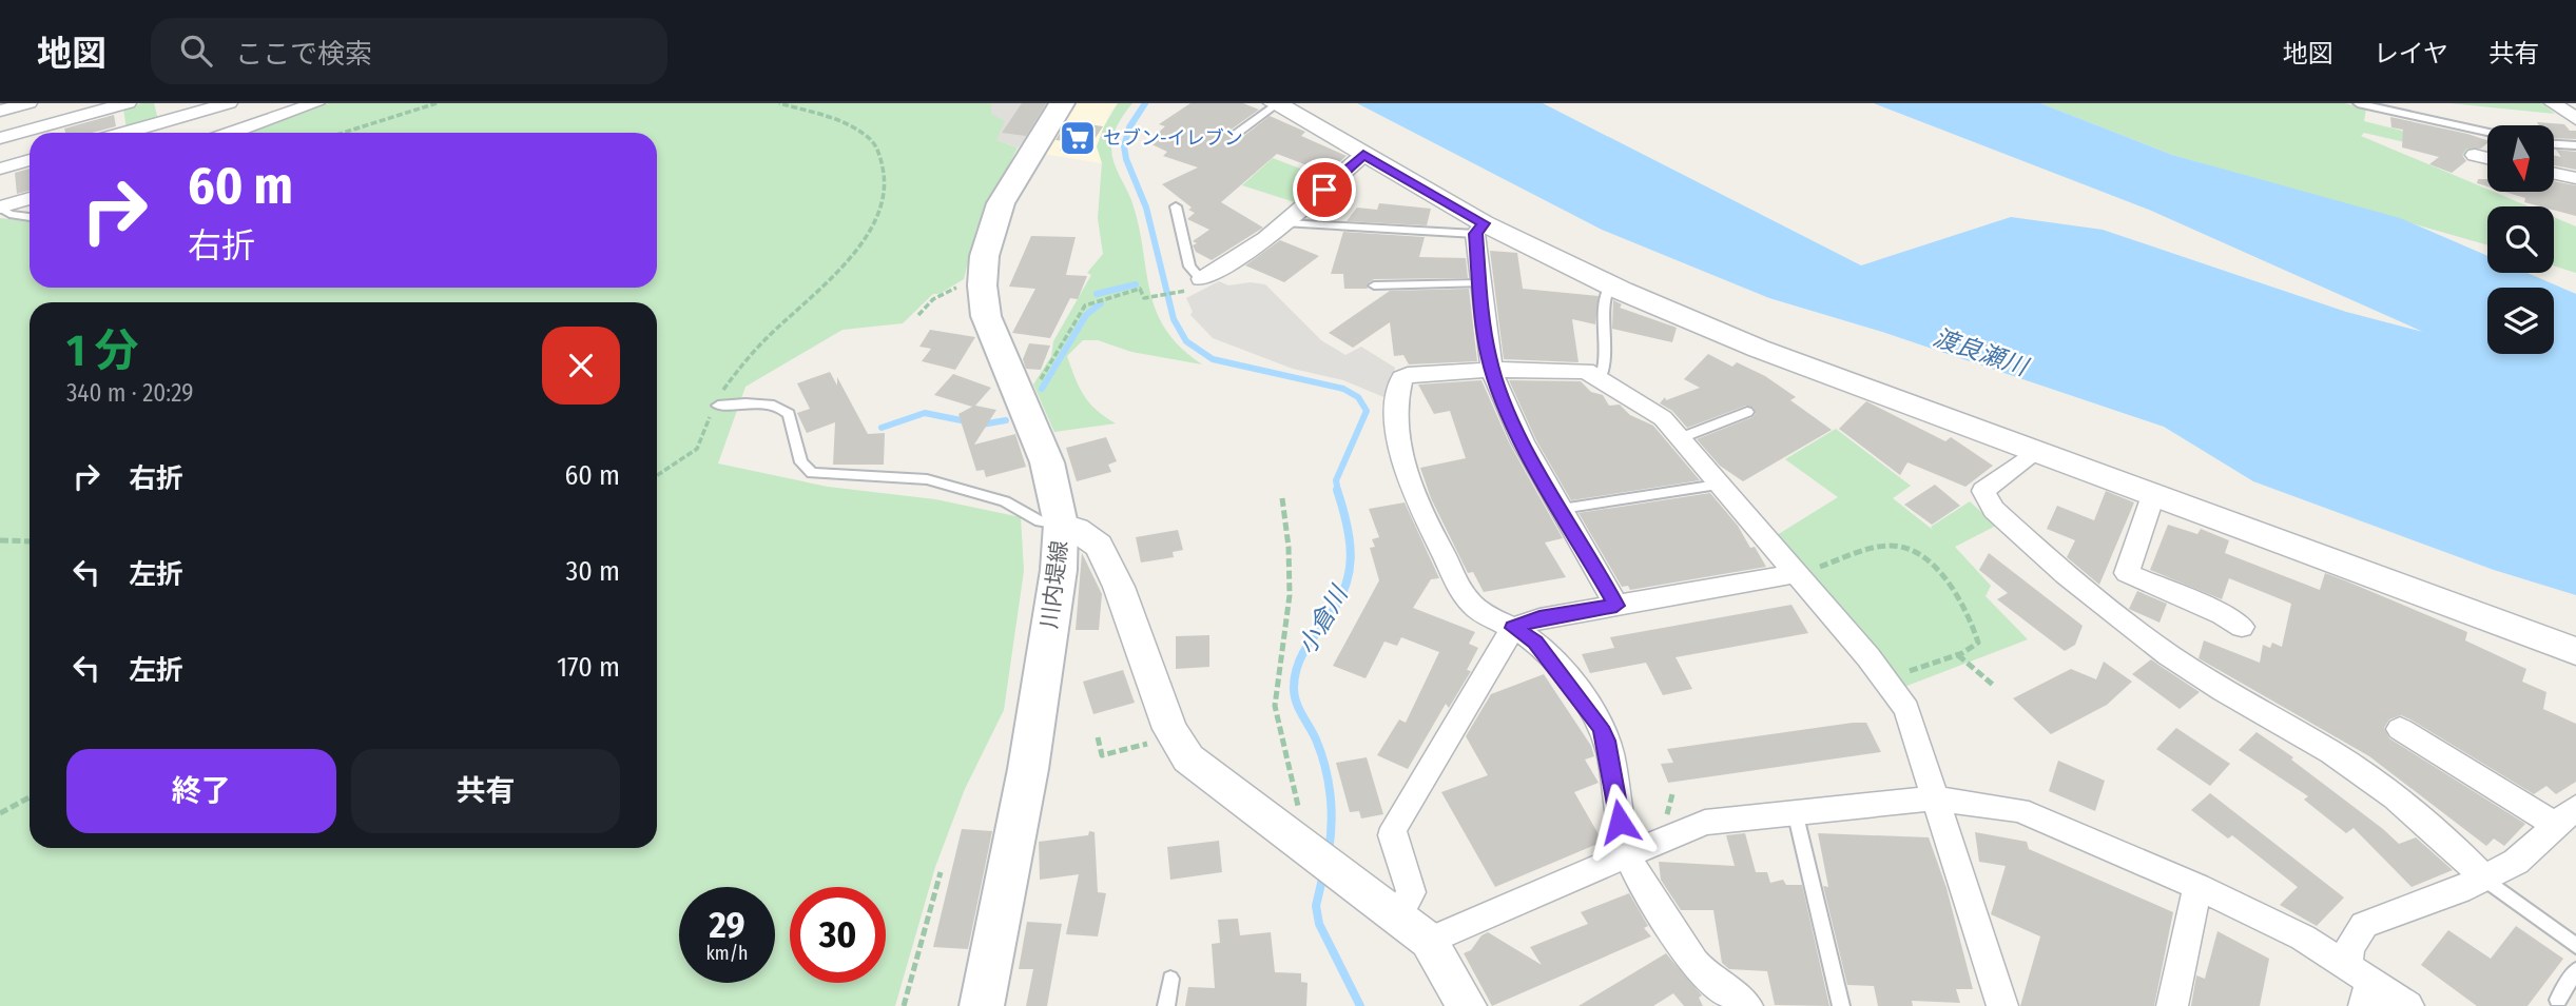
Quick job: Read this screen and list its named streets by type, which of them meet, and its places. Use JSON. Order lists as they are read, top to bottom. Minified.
{"streets":{"main road":["川内堤線"]},"water":["渡良瀬川","小倉川"],"places":{"supermarket":["セブン-イレブン"]},"north":"bottom","page":{"header":"地図","search":"ここで検索","nav":["地図","レイヤ","共有"],"turn":["60 m","右折"],"heading":["1 分","340 m · 20:29"],"list":[{"name":"右折","value":"60 m"},{"name":"左折","value":"30 m"},{"name":"左折","value":"170 m"}],"buttons":["終了","共有"],"speed":"29 km/h","limit":"30"}}
